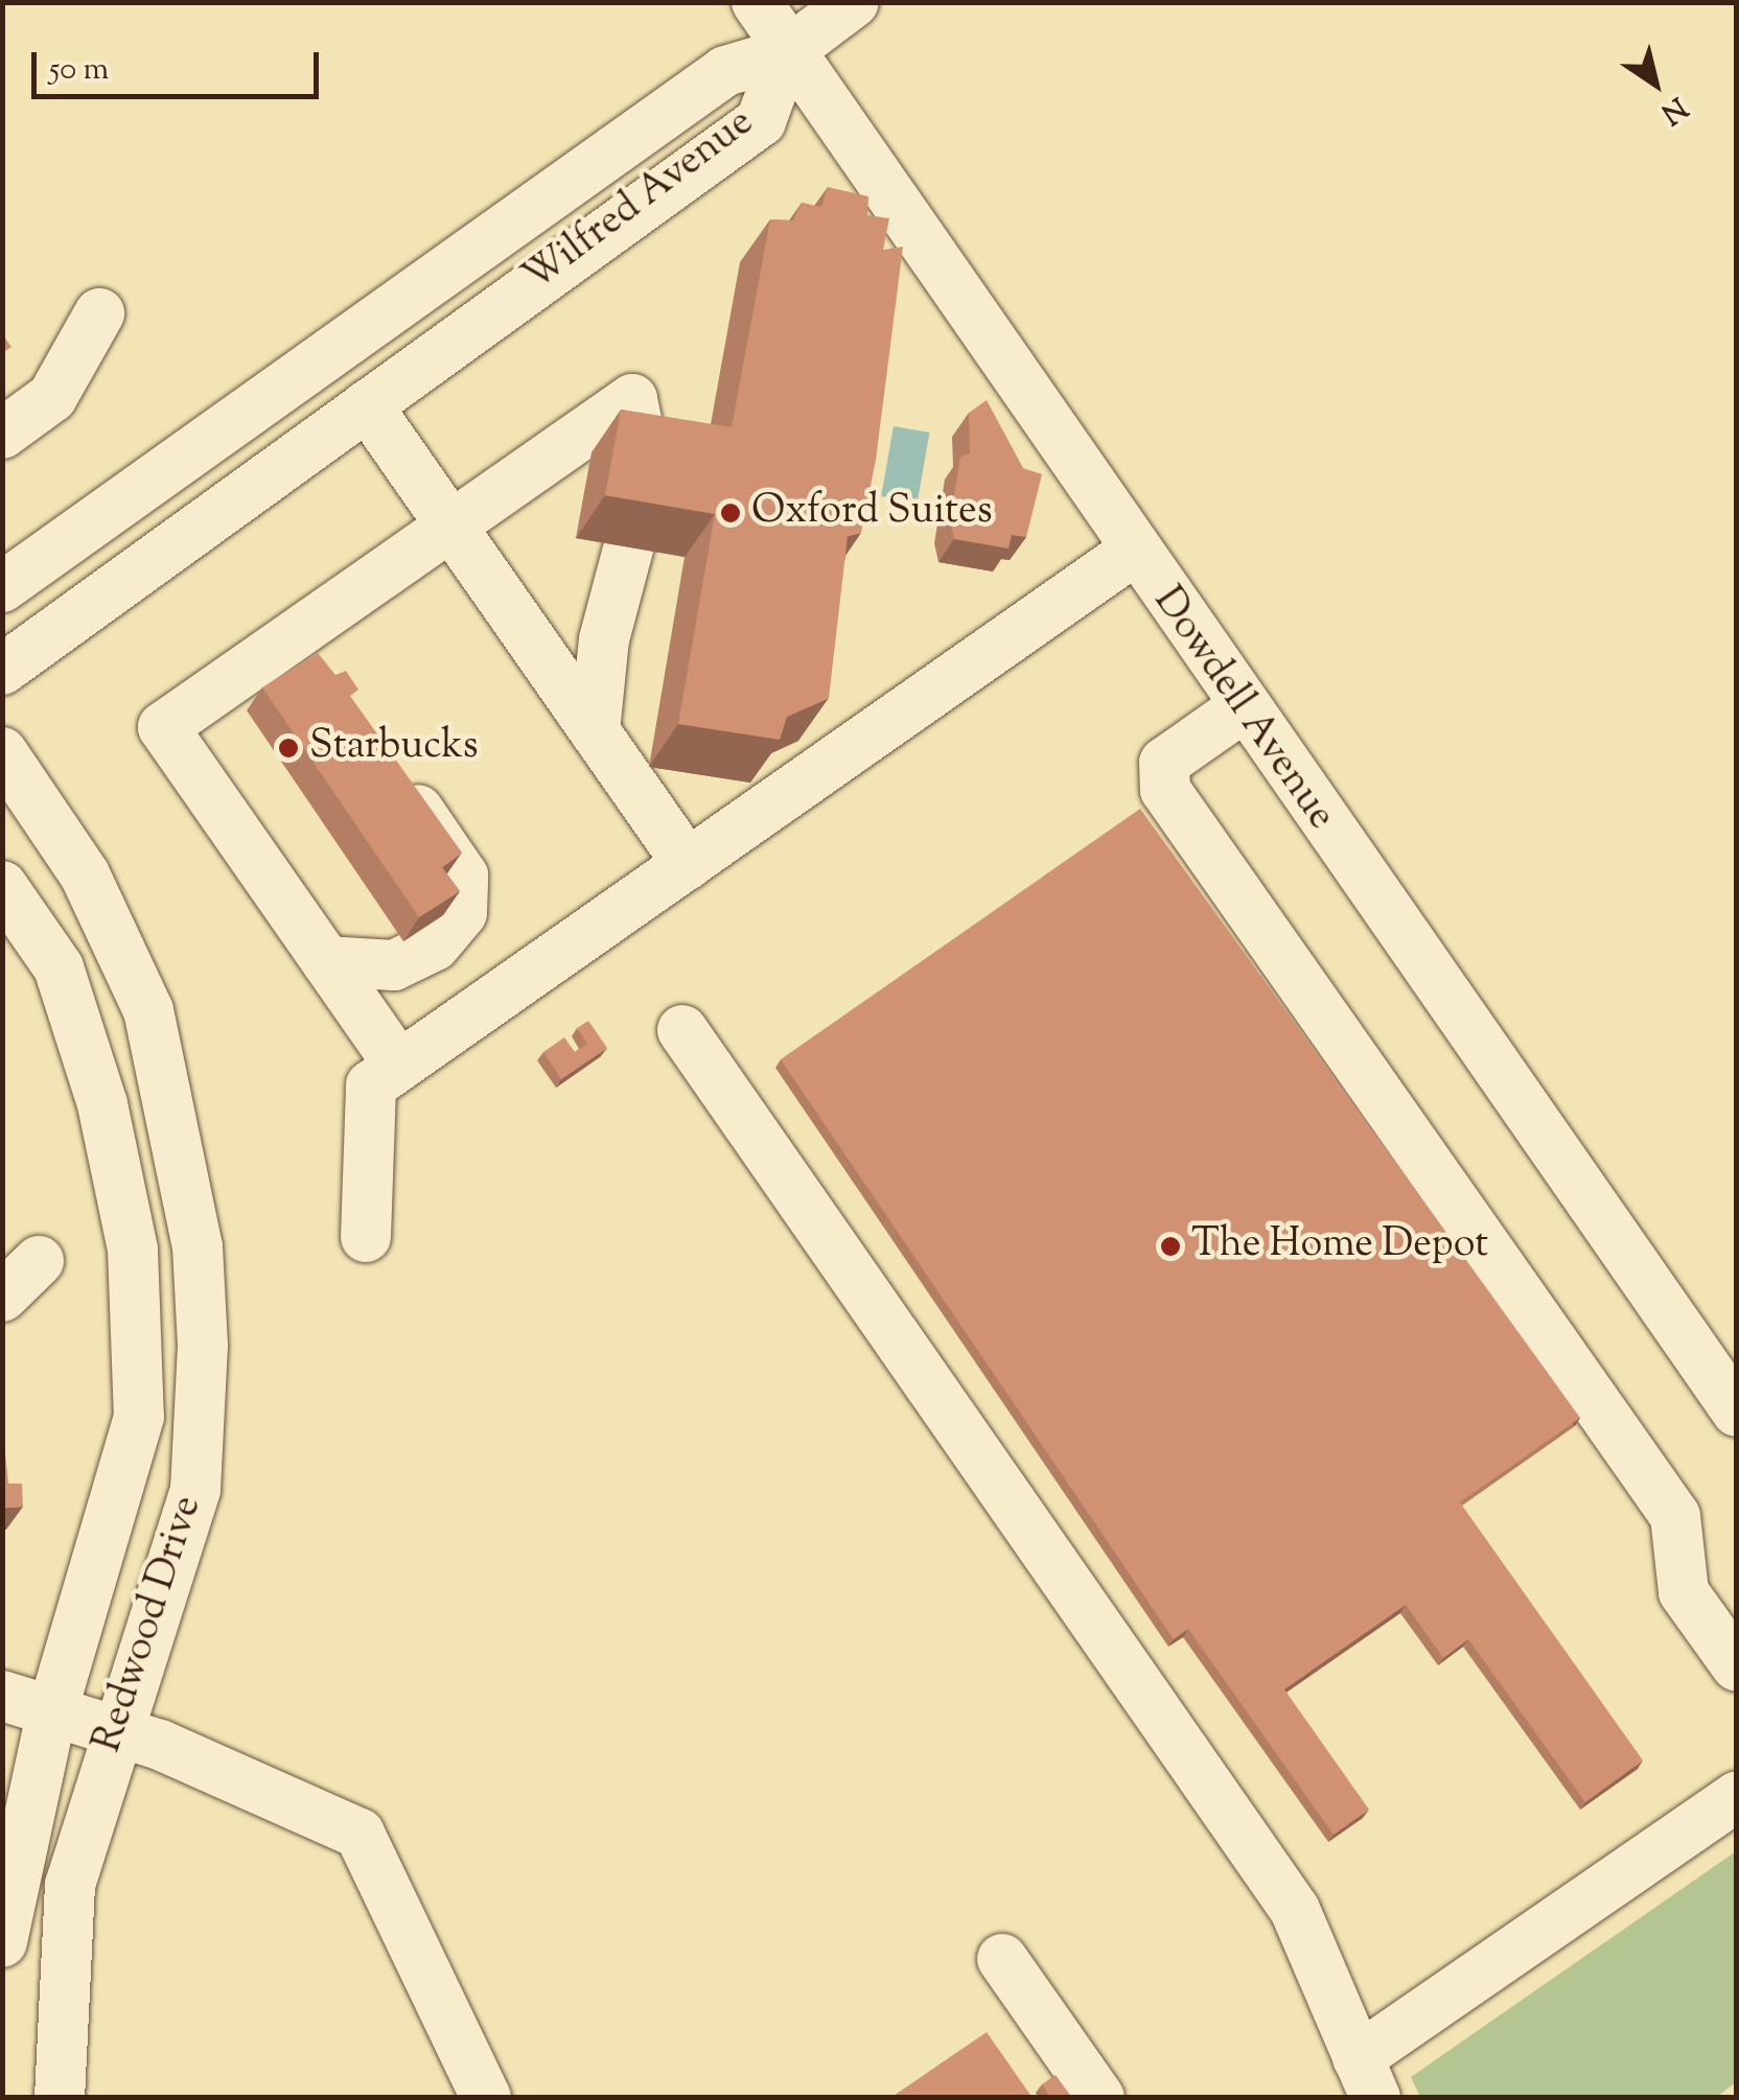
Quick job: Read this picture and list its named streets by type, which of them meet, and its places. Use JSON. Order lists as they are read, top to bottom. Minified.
{"streets":{"street":["Wilfred Avenue","Dowdell Avenue","Redwood Drive"]},"crossings":[["Wilfred Avenue","Dowdell Avenue"]],"places":["Oxford Suites","Starbucks","The Home Depot"],"scale_bar":"50 m","north":"bottom right"}
